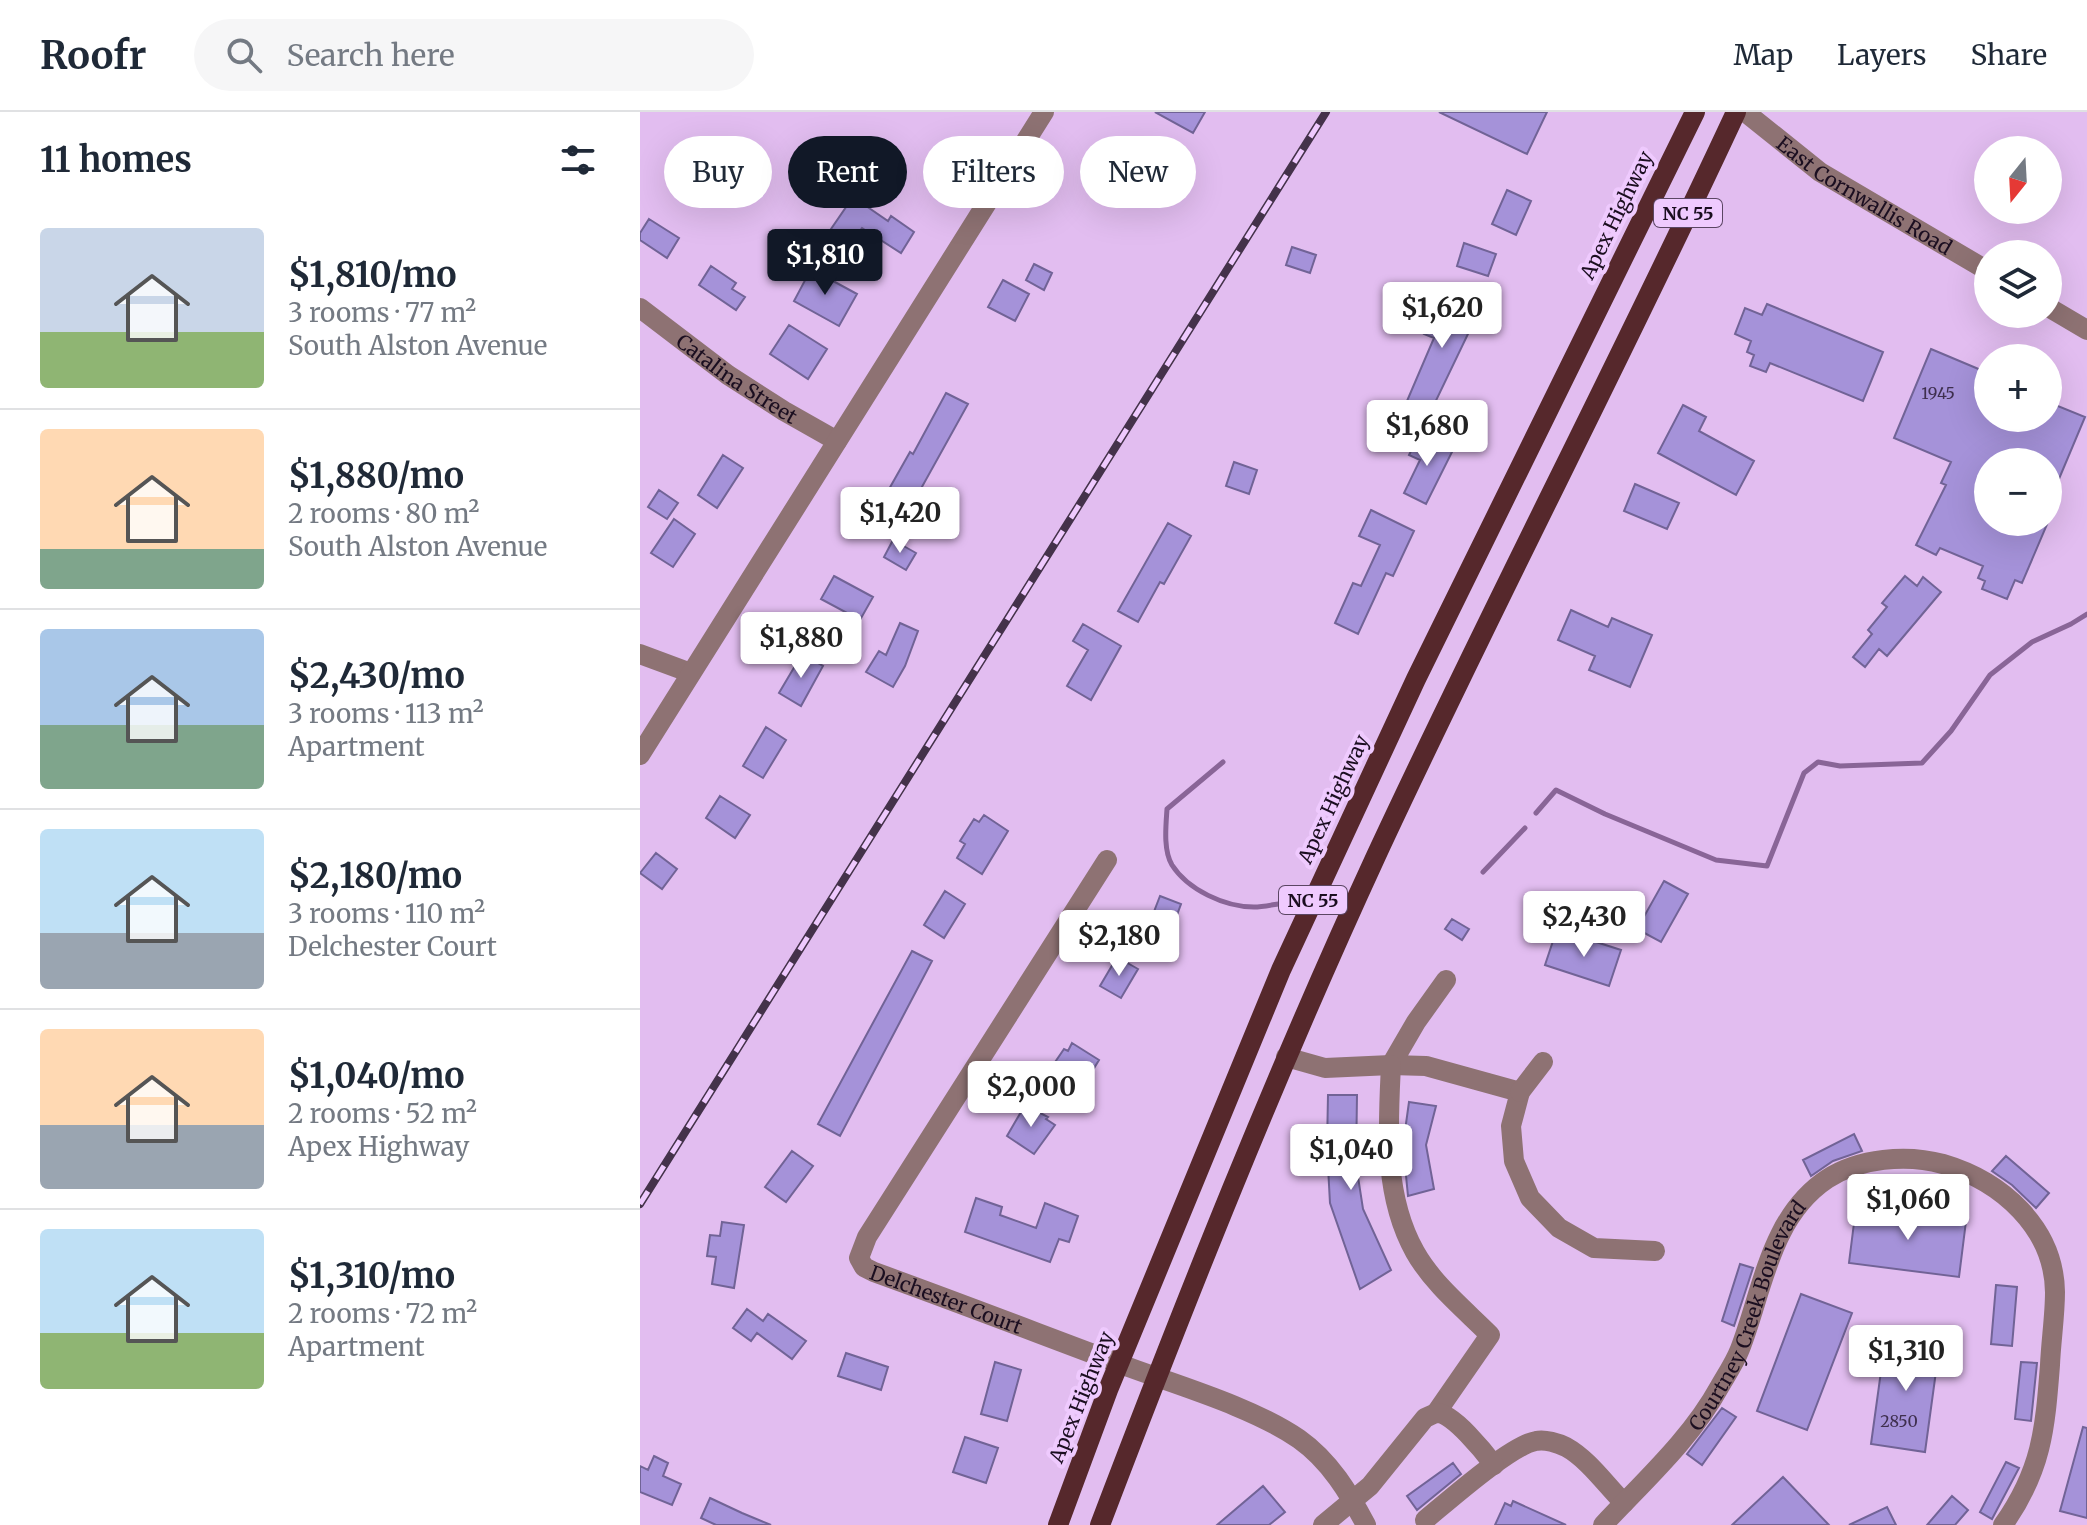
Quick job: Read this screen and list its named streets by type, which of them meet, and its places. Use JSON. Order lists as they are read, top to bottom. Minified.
{"streets":{"main road":["NC 55","Apex Highway"],"street":["East Cornwallis Road","Catalina Street","Delchester Court","Courtney Creek Boulevard"]},"crossings":[["Apex Highway","Delchester Court"]],"house_numbers":["1945","2850"],"north":"bottom","page":{"header":"Roofr","search":"Search here","nav":["Map","Layers","Share"],"heading":"11 homes","map_buttons":["+","−"],"chip":["Buy","Rent","Filters","New"],"list":[{"name":"$1,810/mo","note":"3 rooms · 77 m² · South Alston Avenue"},{"name":"$1,880/mo","note":"2 rooms · 80 m² · South Alston Avenue"},{"name":"$2,430/mo","note":"3 rooms · 113 m² · Apartment"},{"name":"$2,180/mo","note":"3 rooms · 110 m² · Delchester Court"},{"name":"$1,040/mo","note":"2 rooms · 52 m² · Apex Highway"},{"name":"$1,310/mo","note":"2 rooms · 72 m² · Apartment"}],"price":["$1,810","$1,620","$1,680","$1,420","$1,880","$2,430","$2,180","$2,000","$1,040","$1,060","$1,310"]}}
